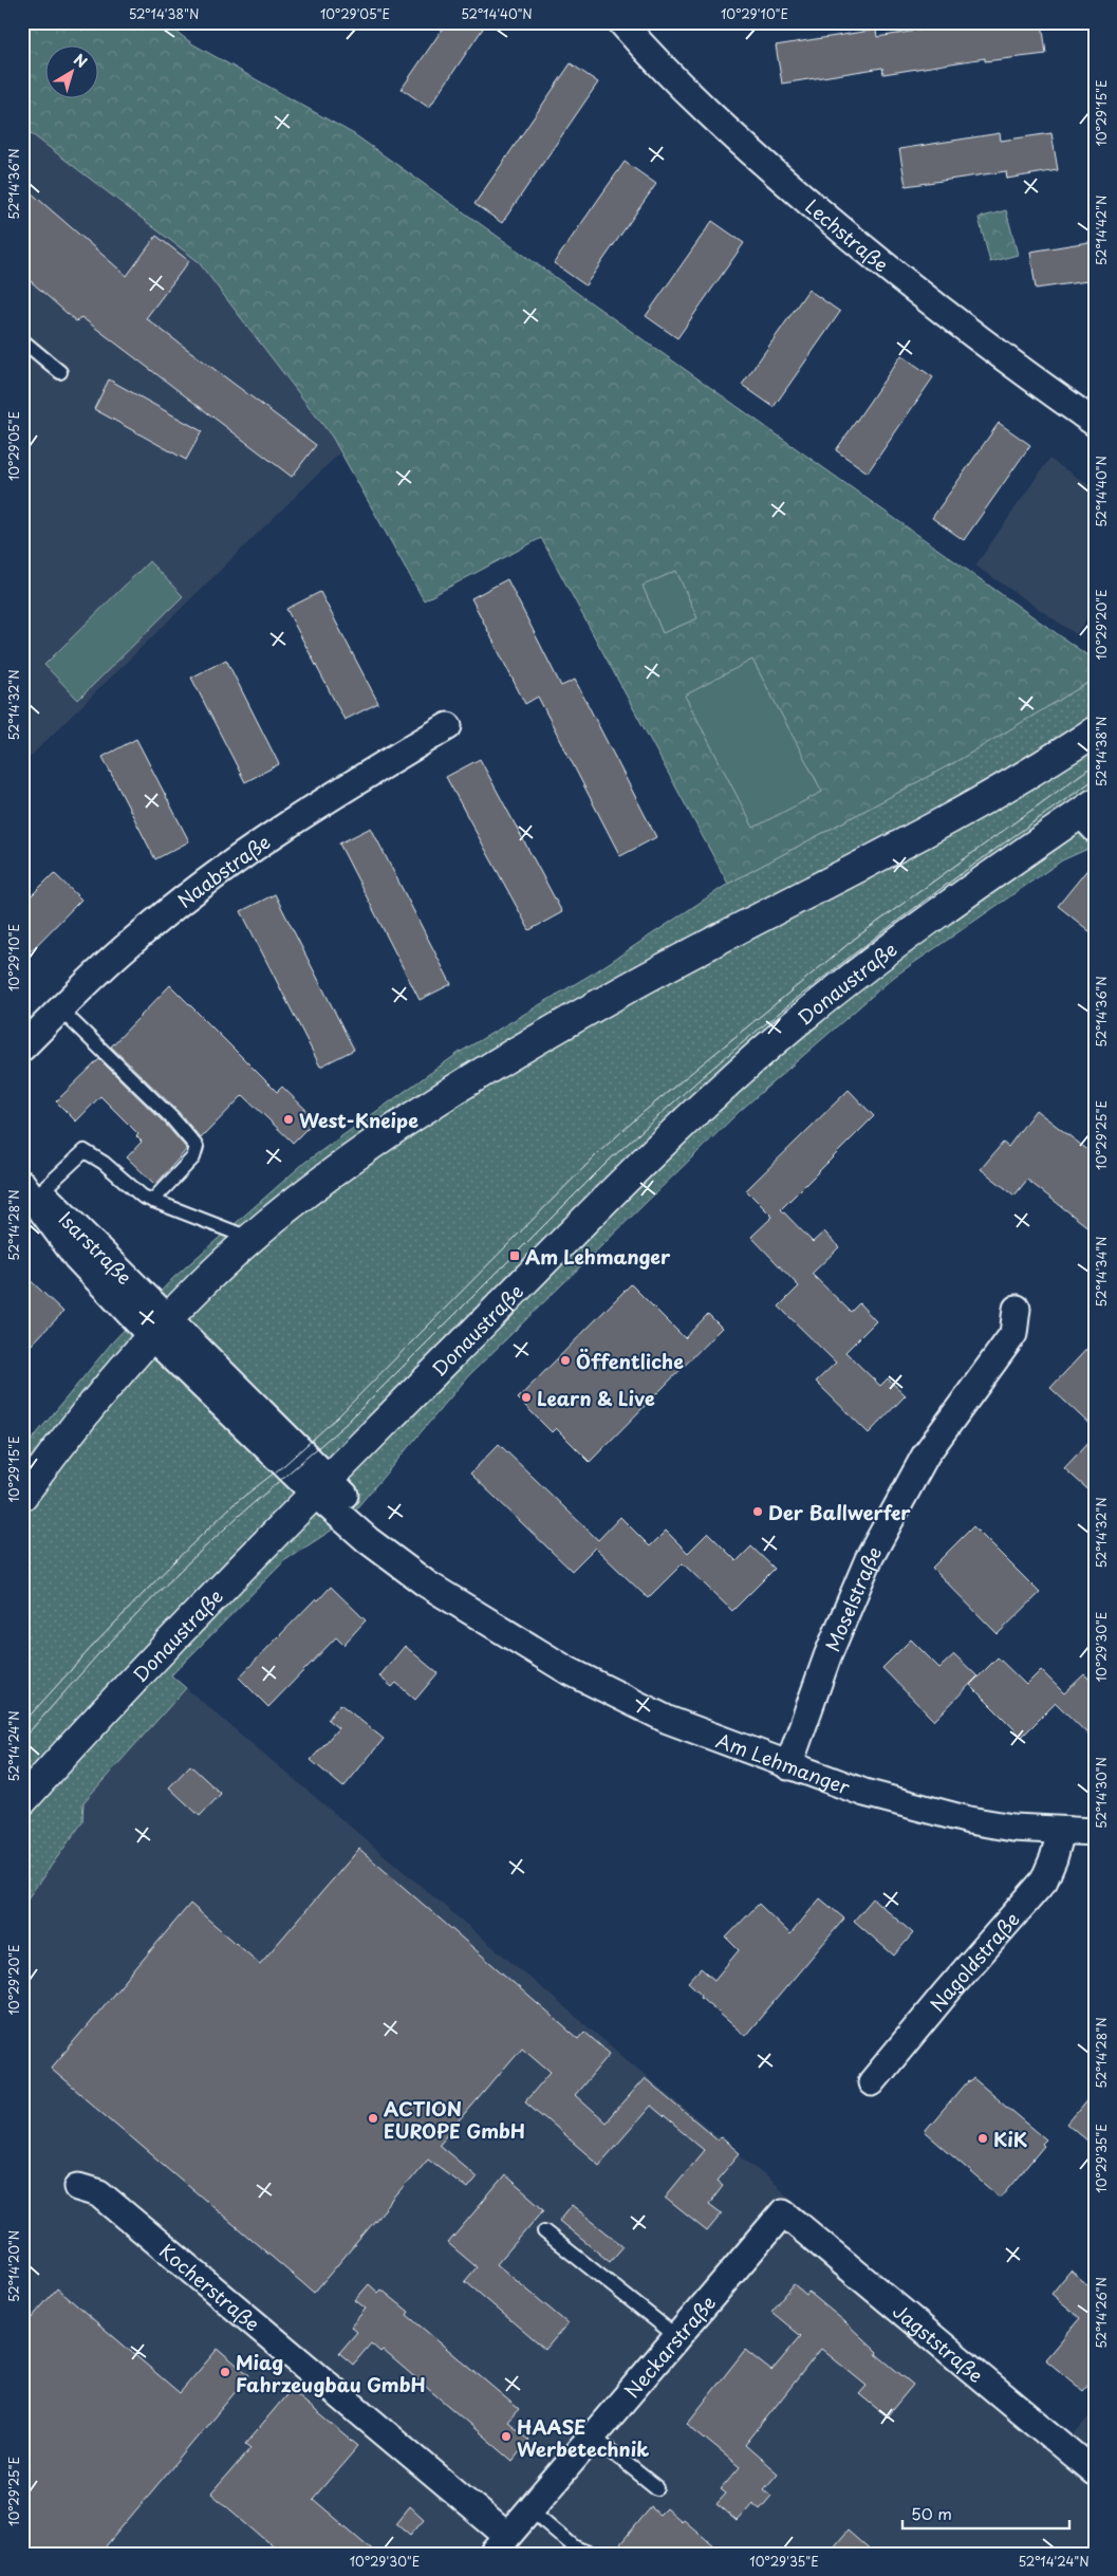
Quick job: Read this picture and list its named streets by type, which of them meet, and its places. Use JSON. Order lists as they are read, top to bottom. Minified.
{"streets":{"main road":["Donaustraße"],"street":["Lechstraße","Naabstraße","Isarstraße","Moselstraße","Am Lehmanger","Nagoldstraße","Kocherstraße","Jagststraße","Neckarstraße"]},"crossings":[["Donaustraße","Isarstraße"],["Donaustraße","Am Lehmanger"],["Isarstraße","Am Lehmanger"],["Moselstraße","Am Lehmanger"],["Am Lehmanger","Nagoldstraße"],["Kocherstraße","Neckarstraße"],["Jagststraße","Neckarstraße"]],"places":{"other":["West-Kneipe","Öffentliche","Learn & Live","Der Ballwerfer","ACTION EUROPE GmbH","KiK","Miag Fahrzeugbau GmbH","HAASE Werbetechnik"],"transit":["Am Lehmanger"]},"scale_bar":"50 m","north":"top right","coordinates":["52°14'38\"N","10°29'05\"E","52°14'40\"N","10°29'10\"E","10°29'15\"E","52°14'36\"N","52°14'42\"N","10°29'20\"E","52°14'32\"N","10°29'25\"E","52°14'28\"N","52°14'34\"N","10°29'30\"E","52°14'24\"N","52°14'30\"N","10°29'35\"E","52°14'20\"N","52°14'26\"N"]}
